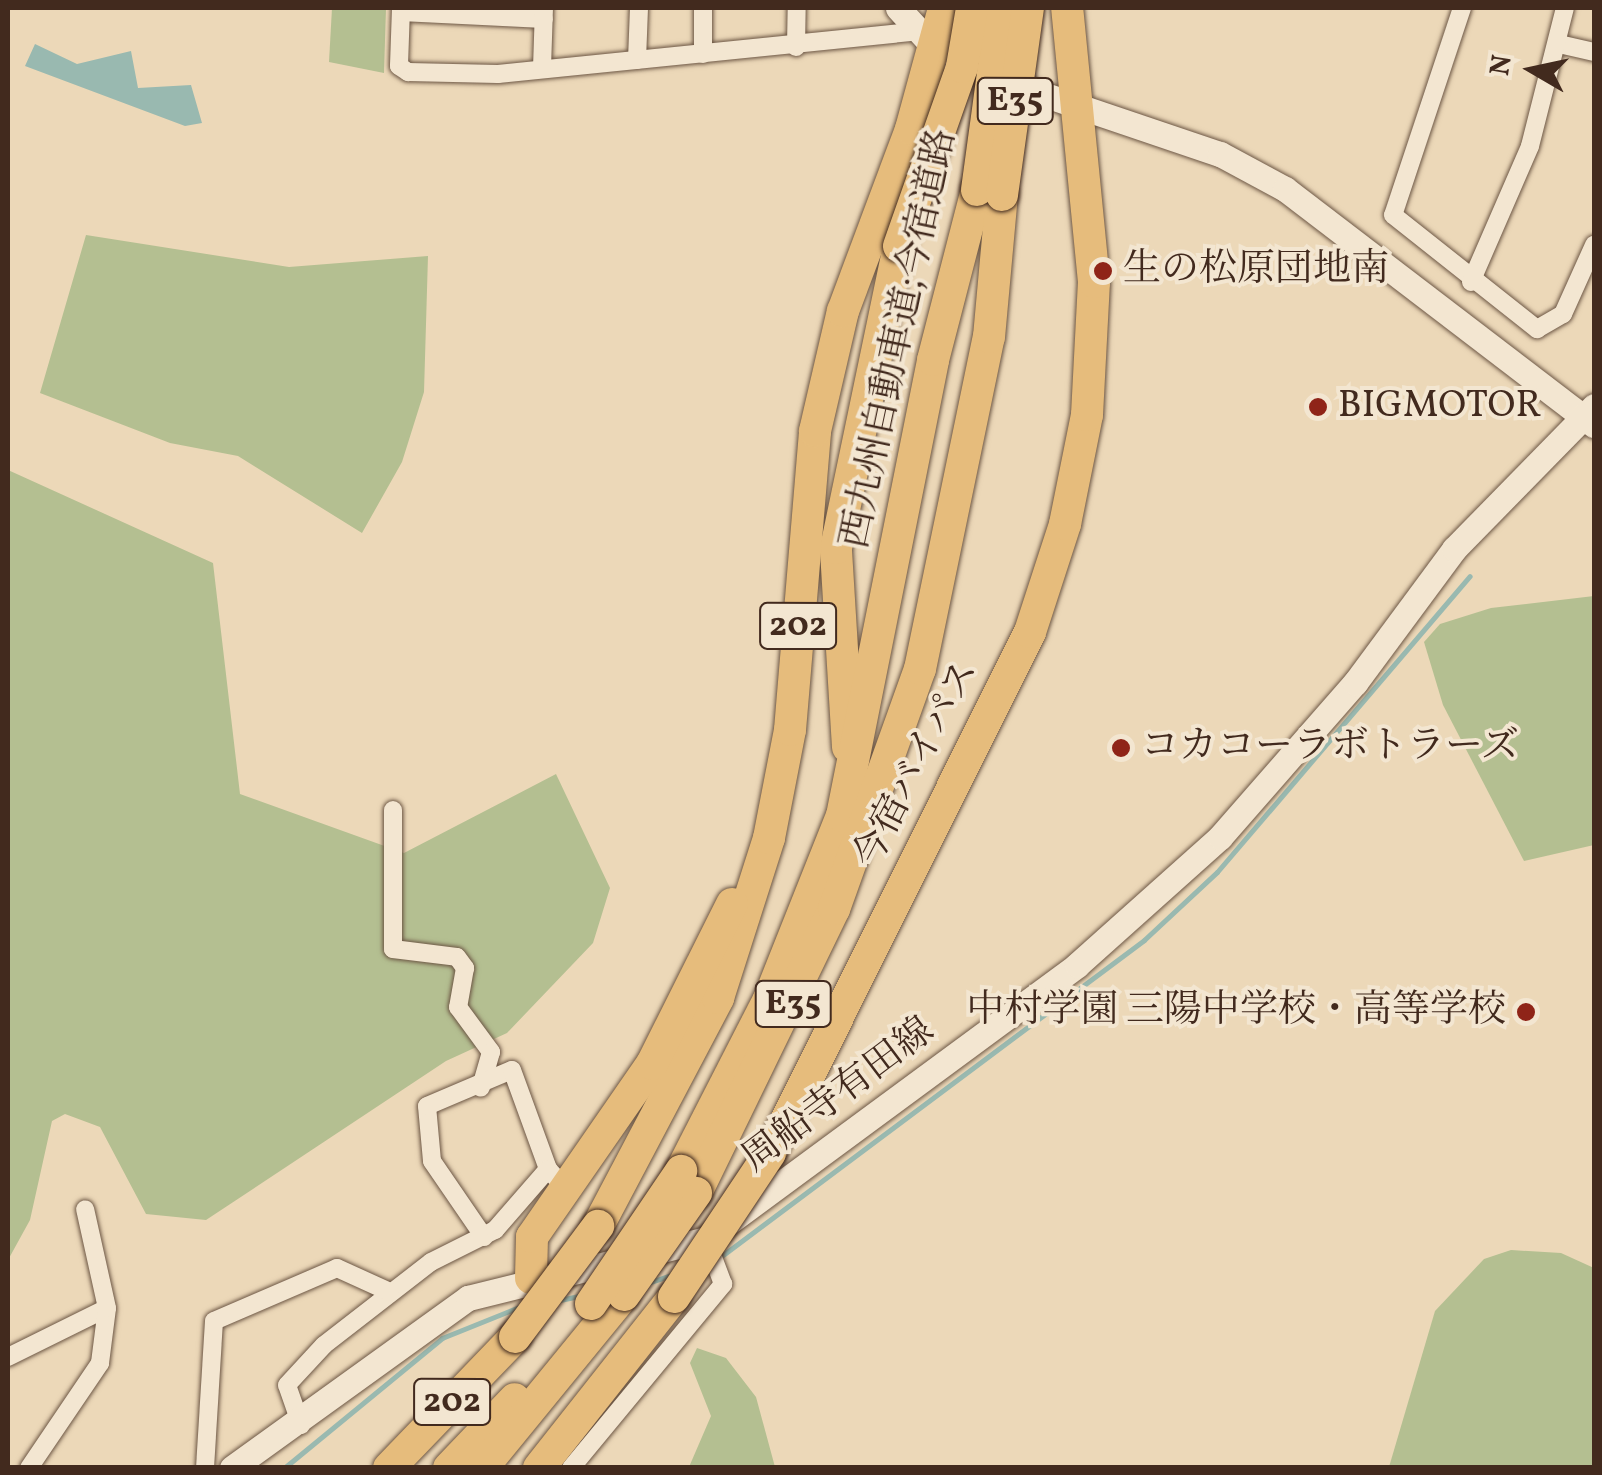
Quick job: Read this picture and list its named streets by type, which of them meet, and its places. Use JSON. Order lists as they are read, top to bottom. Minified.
{"streets":{"highway":["E35","西九州自動車道;今宿道路","202","今宿バイパス"],"main road":["周船寺有田線"]},"places":["生の松原団地南","BIGMOTOR","コカコーラボトラーズ","中村学園 三陽中学校・高等学校"],"north":"left"}
